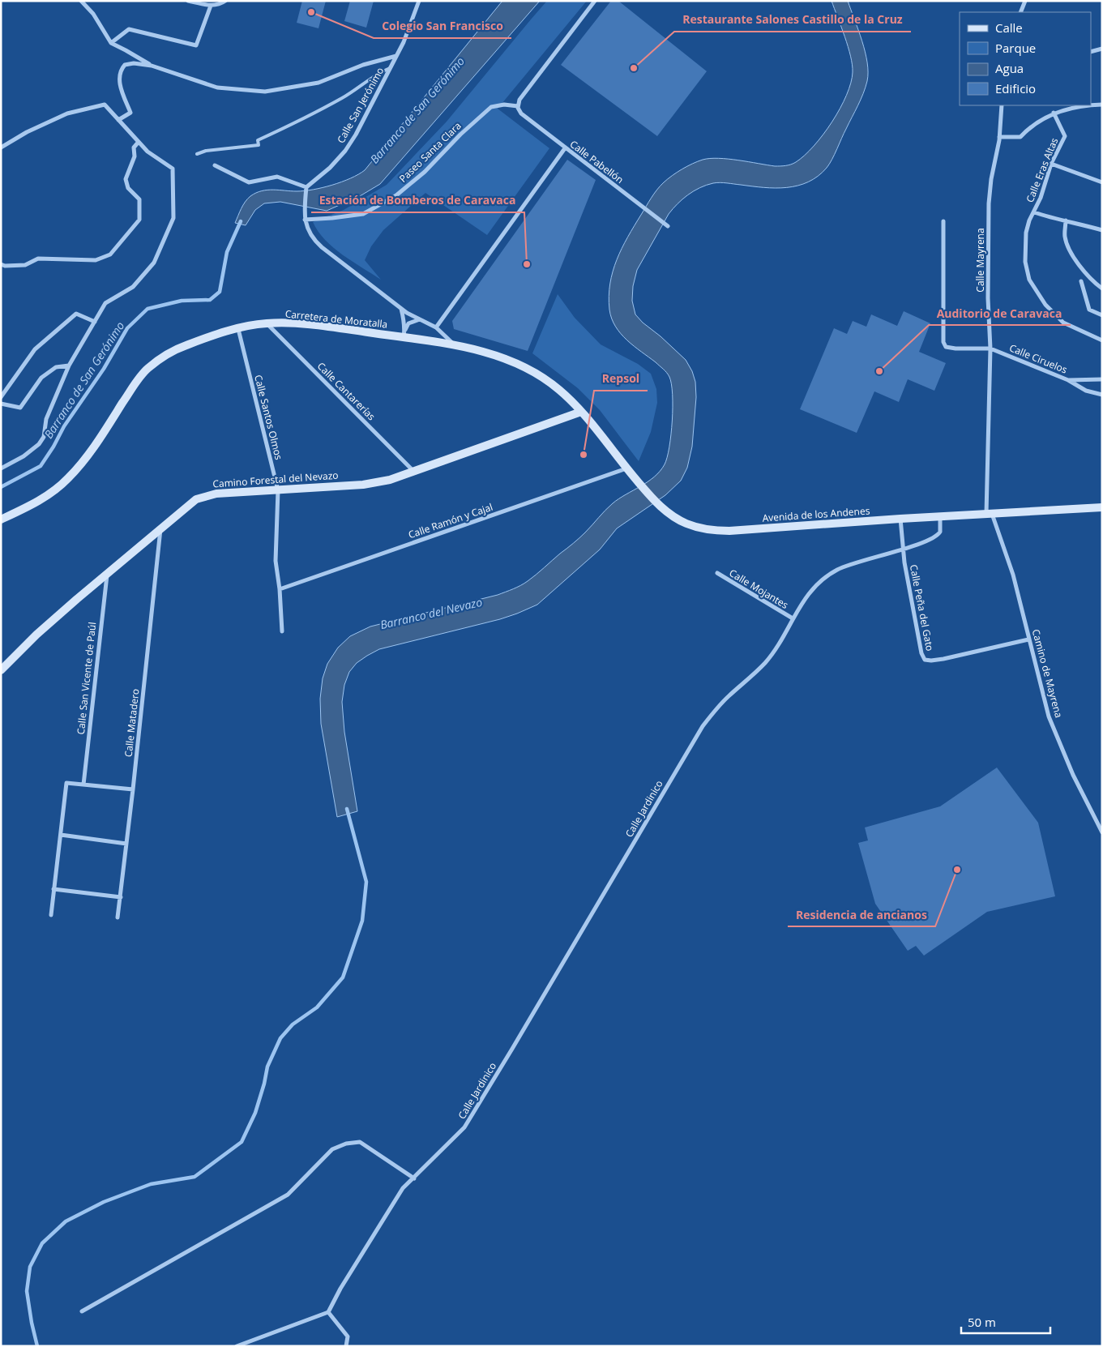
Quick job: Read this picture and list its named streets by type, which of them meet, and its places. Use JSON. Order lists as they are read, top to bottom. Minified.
{"streets":{"main road":["Carretera de Moratalla","Camino Forestal del Nevazo","Avenida de los Andenes"],"street":["Calle San Jerónimo","Paseo Santa Clara","Calle Pabellón","Calle Eras Altas","Calle Mayrena","Calle Ciruelos","Calle Cantarerías","Calle Santos Olmos","Calle Ramón y Cajal","Calle Mojantes","Calle Peña del Gato","Camino de Mayrena","Calle San Vicente de Paúl","Calle Matadero","Calle Jardinico"]},"crossings":[["Paseo Santa Clara","Calle Pabellón"],["Calle Mayrena","Calle Ciruelos"],["Calle Mayrena","Avenida de los Andenes"],["Calle Mayrena","Camino de Mayrena"],["Carretera de Moratalla","Calle Cantarerías"],["Carretera de Moratalla","Calle Santos Olmos"],["Carretera de Moratalla","Camino Forestal del Nevazo"],["Carretera de Moratalla","Avenida de los Andenes"],["Calle Cantarerías","Camino Forestal del Nevazo"],["Calle Santos Olmos","Camino Forestal del Nevazo"],["Calle Santos Olmos","Calle Ramón y Cajal"],["Camino Forestal del Nevazo","Avenida de los Andenes"],["Camino Forestal del Nevazo","Calle San Vicente de Paúl"],["Camino Forestal del Nevazo","Calle Matadero"],["Avenida de los Andenes","Calle Ramón y Cajal"],["Avenida de los Andenes","Camino de Mayrena"],["Avenida de los Andenes","Calle Jardinico"],["Calle Mojantes","Calle Jardinico"],["Calle Peña del Gato","Camino de Mayrena"],["Calle Peña del Gato","Calle Jardinico"]],"water":["Barranco de San Gerónimo","Barranco del Nevazo"],"places":["Colegio San Francisco","Restaurante Salones Castillo de la Cruz","Estación de Bomberos de Caravaca","Auditorio de Caravaca","Repsol","Residencia de ancianos"],"legend":["Calle","Parque","Agua","Edificio"],"scale_bar":"50 m"}
